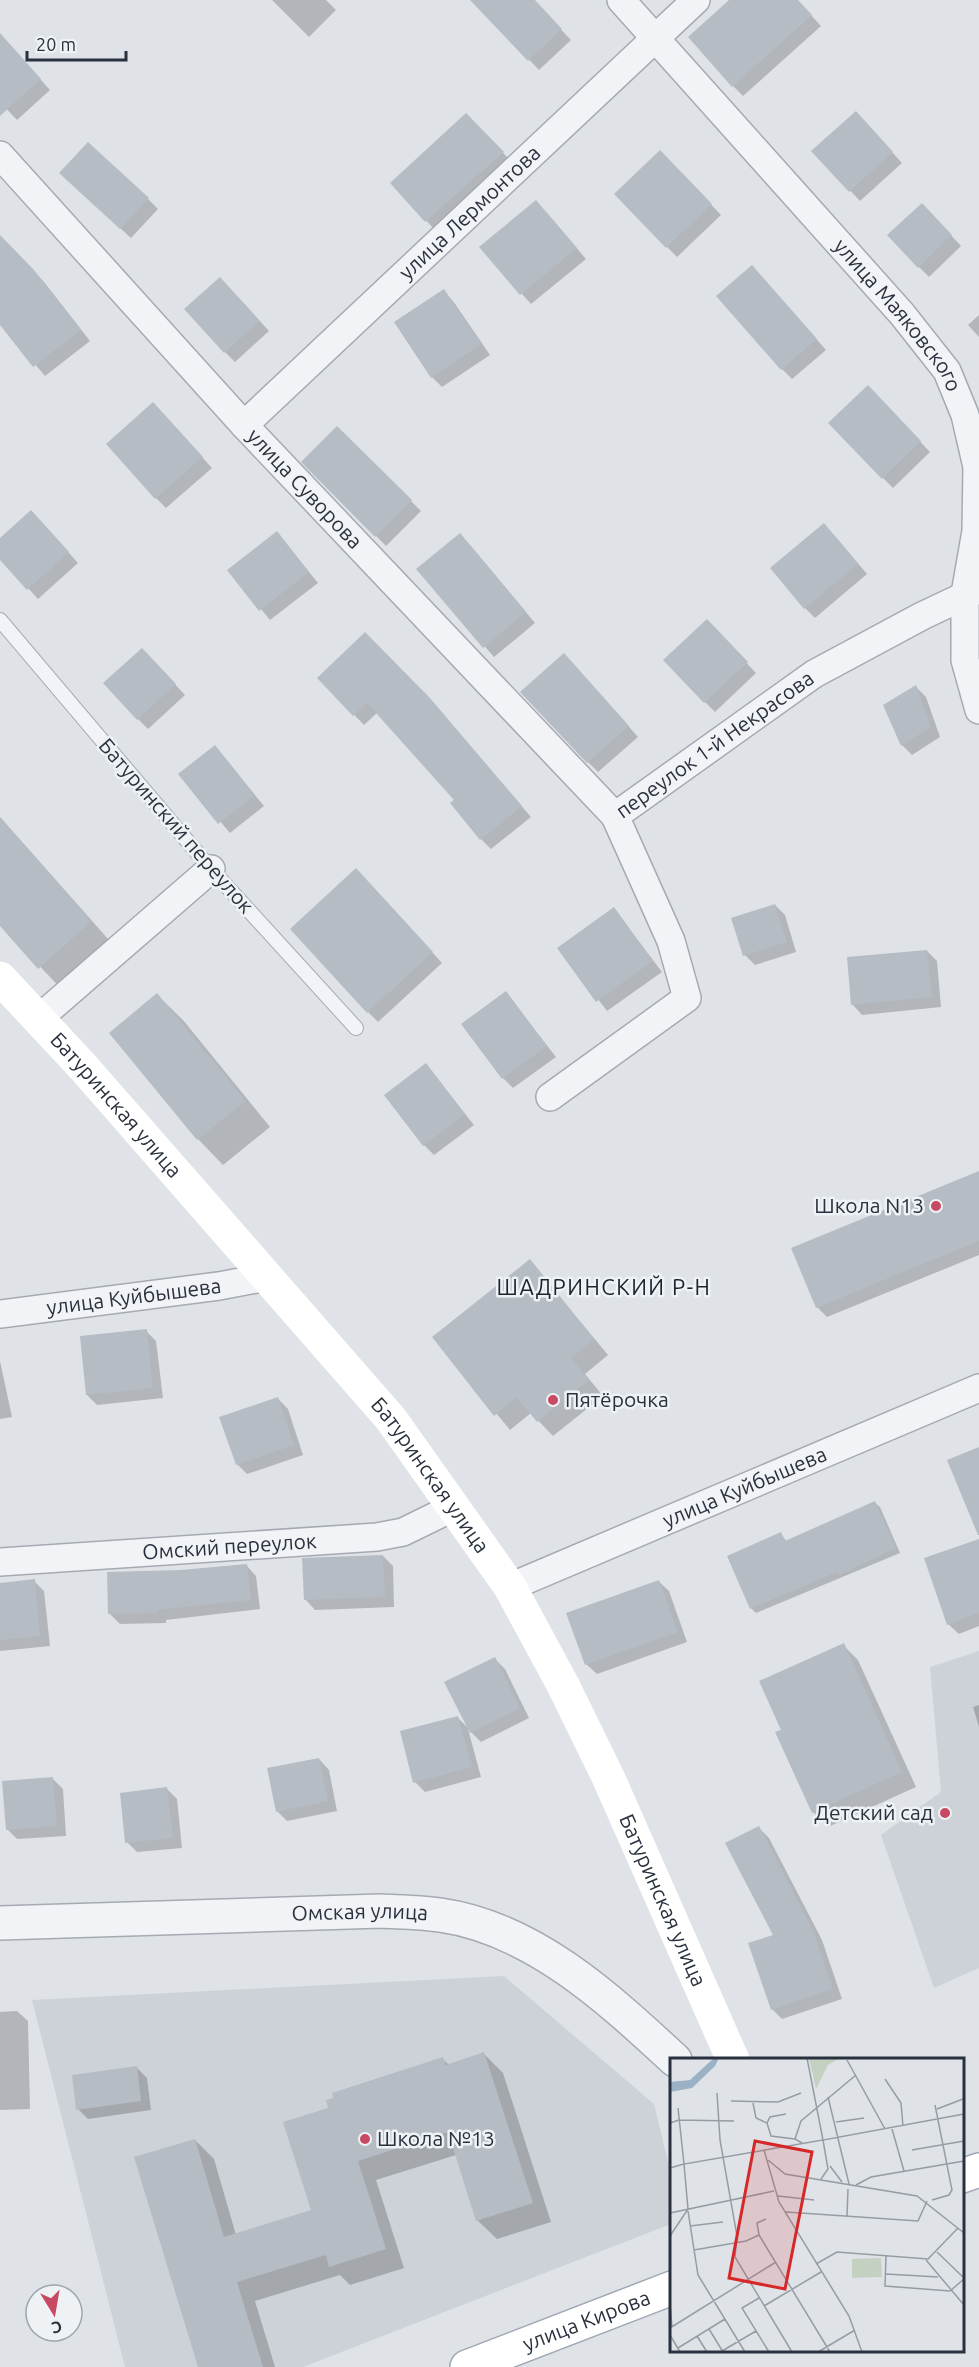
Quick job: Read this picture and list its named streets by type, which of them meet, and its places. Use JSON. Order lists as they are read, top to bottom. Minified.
{"streets":{"main road":["Батуринская улица","улица Кирова"],"street":["улица Лермонтова","улица Маяковского","улица Суворова","переулок 1-й Некрасова","улица Куйбышева","Омский переулок","Омская улица"],"lane":["Батуринский переулок"]},"crossings":[["улица Лермонтова","улица Маяковского"],["улица Лермонтова","улица Суворова"],["улица Маяковского","переулок 1-й Некрасова"],["улица Суворова","переулок 1-й Некрасова"],["Батуринская улица","улица Куйбышева"],["Батуринская улица","Омский переулок"]],"districts":["ШАДРИНСКИЙ Р-Н"],"places":["Школа N13","Пятёрочка","Детский сад","Школа №13"],"scale_bar":"20 m","north":"bottom"}
